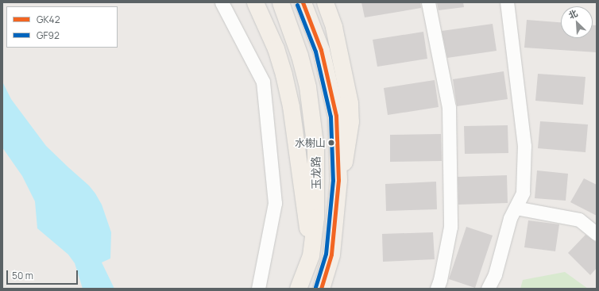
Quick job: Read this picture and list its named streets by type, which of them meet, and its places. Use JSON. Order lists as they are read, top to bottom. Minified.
{"streets":{"main road":["玉龙路"]},"places":["水榭山"],"lines":["transit line GK42","transit line GF92"],"legend":["GK42","GF92"],"scale_bar":"50 m","north":"top left"}
